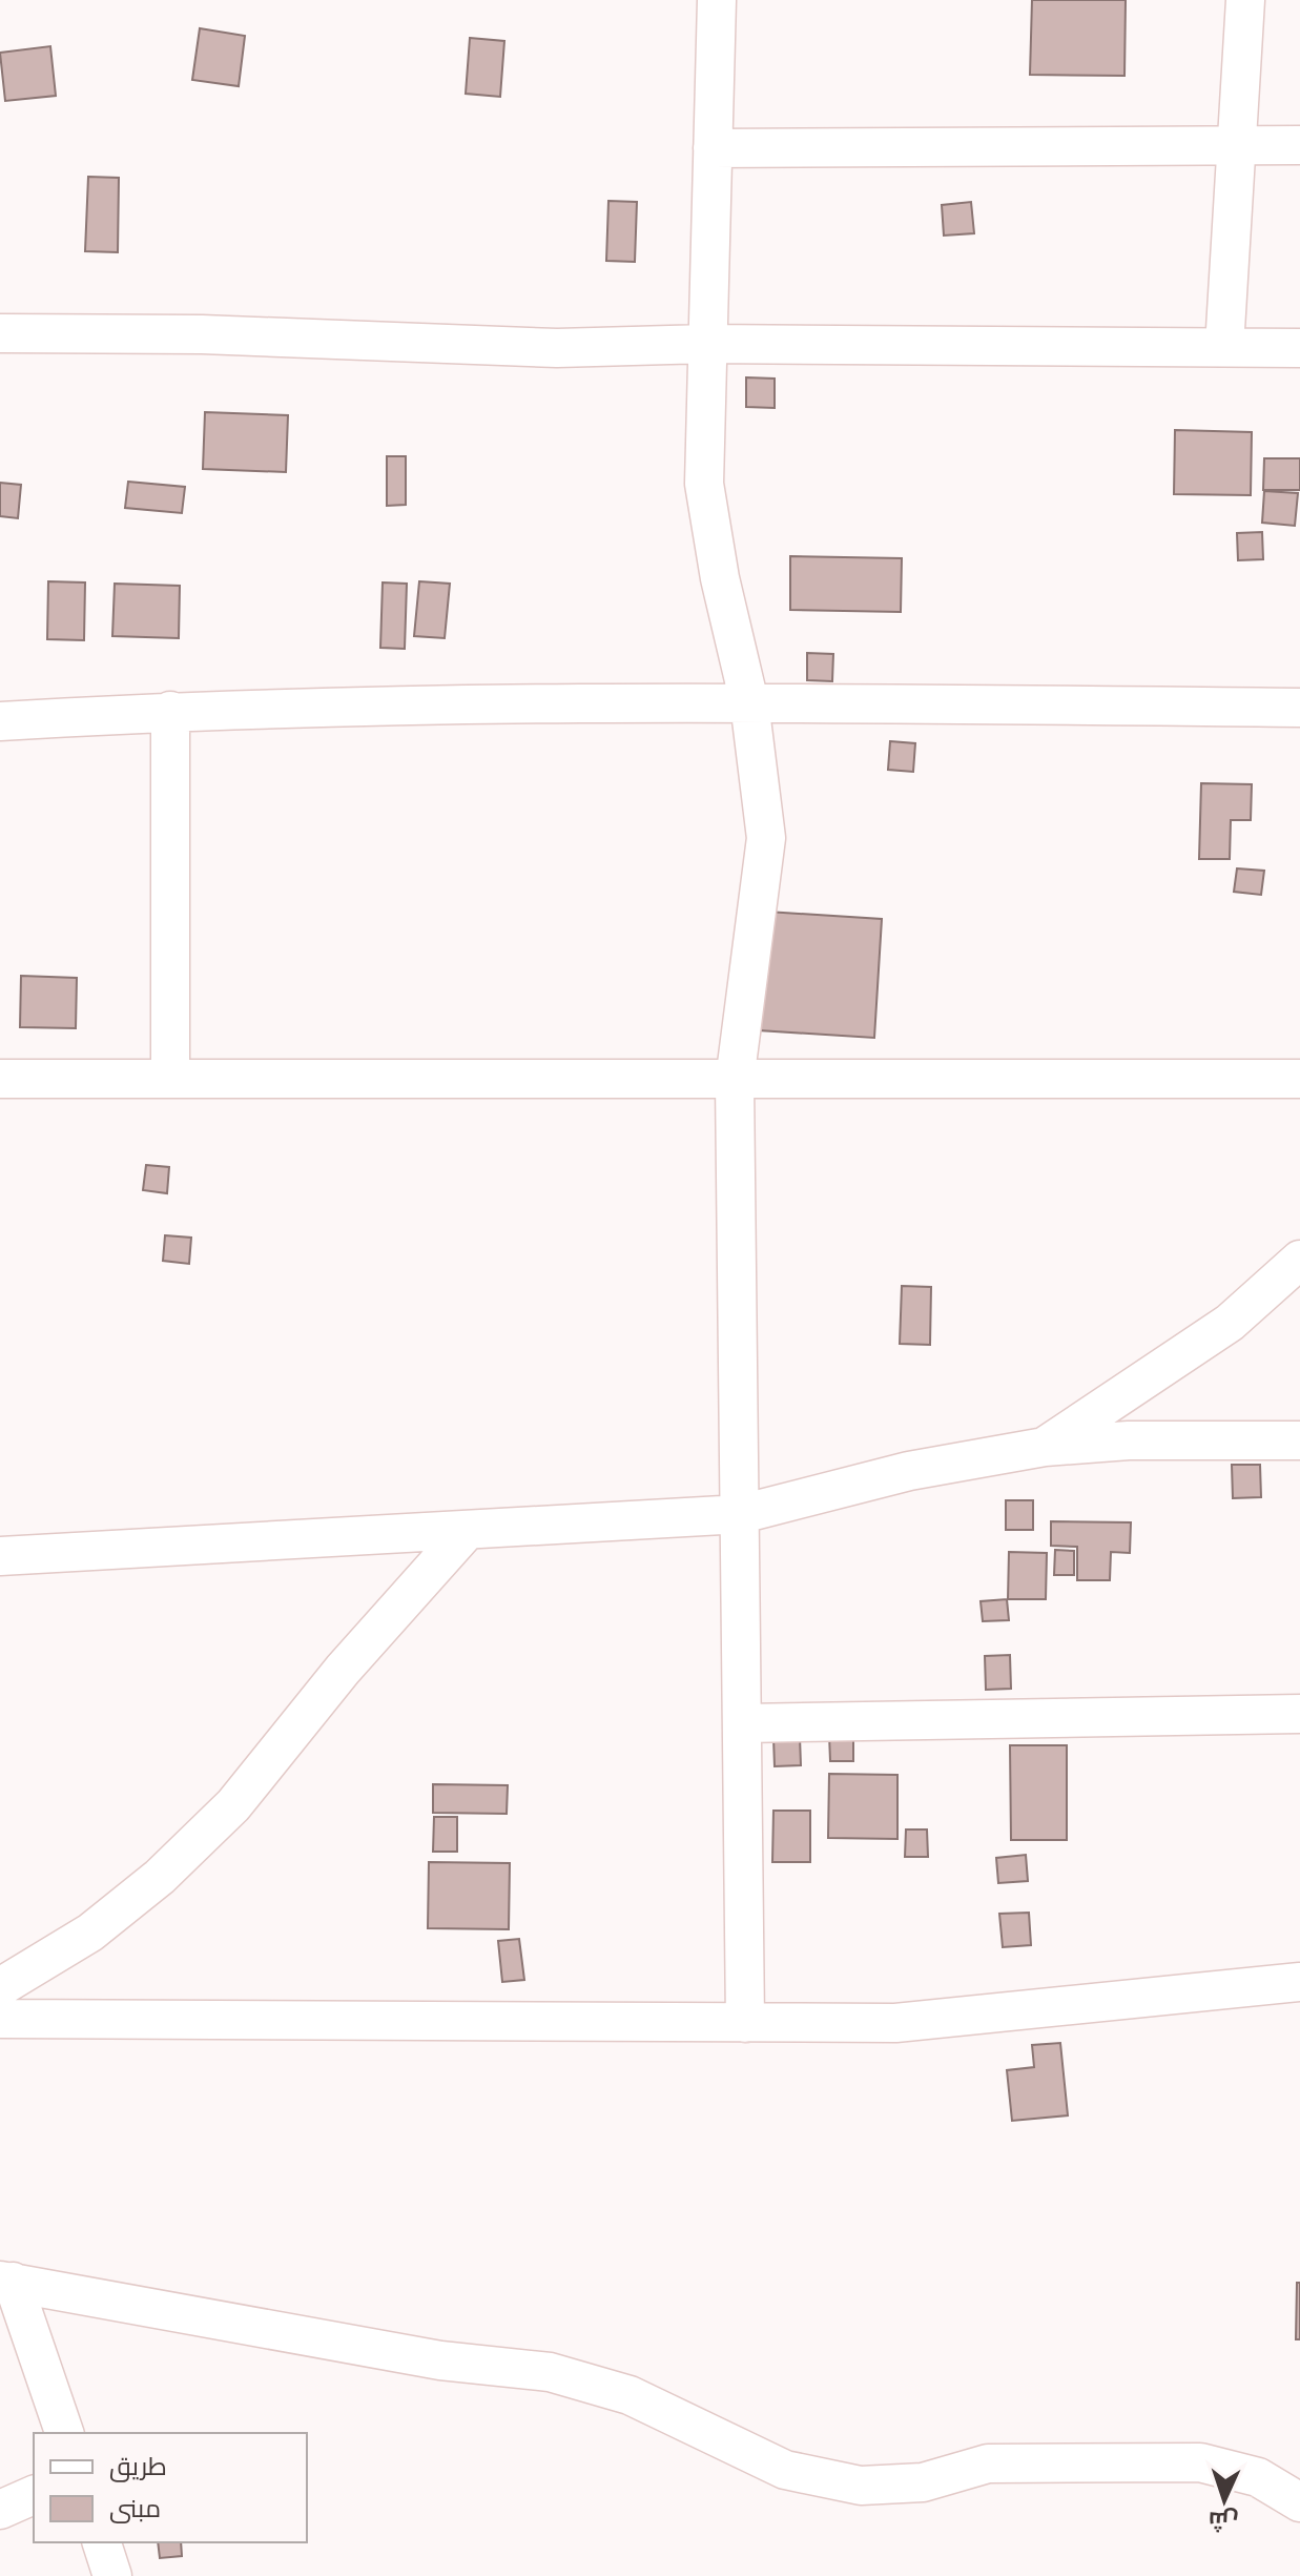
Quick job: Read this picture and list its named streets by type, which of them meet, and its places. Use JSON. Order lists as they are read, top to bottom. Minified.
{"legend":["طريق","مبنى"],"north":"bottom"}
